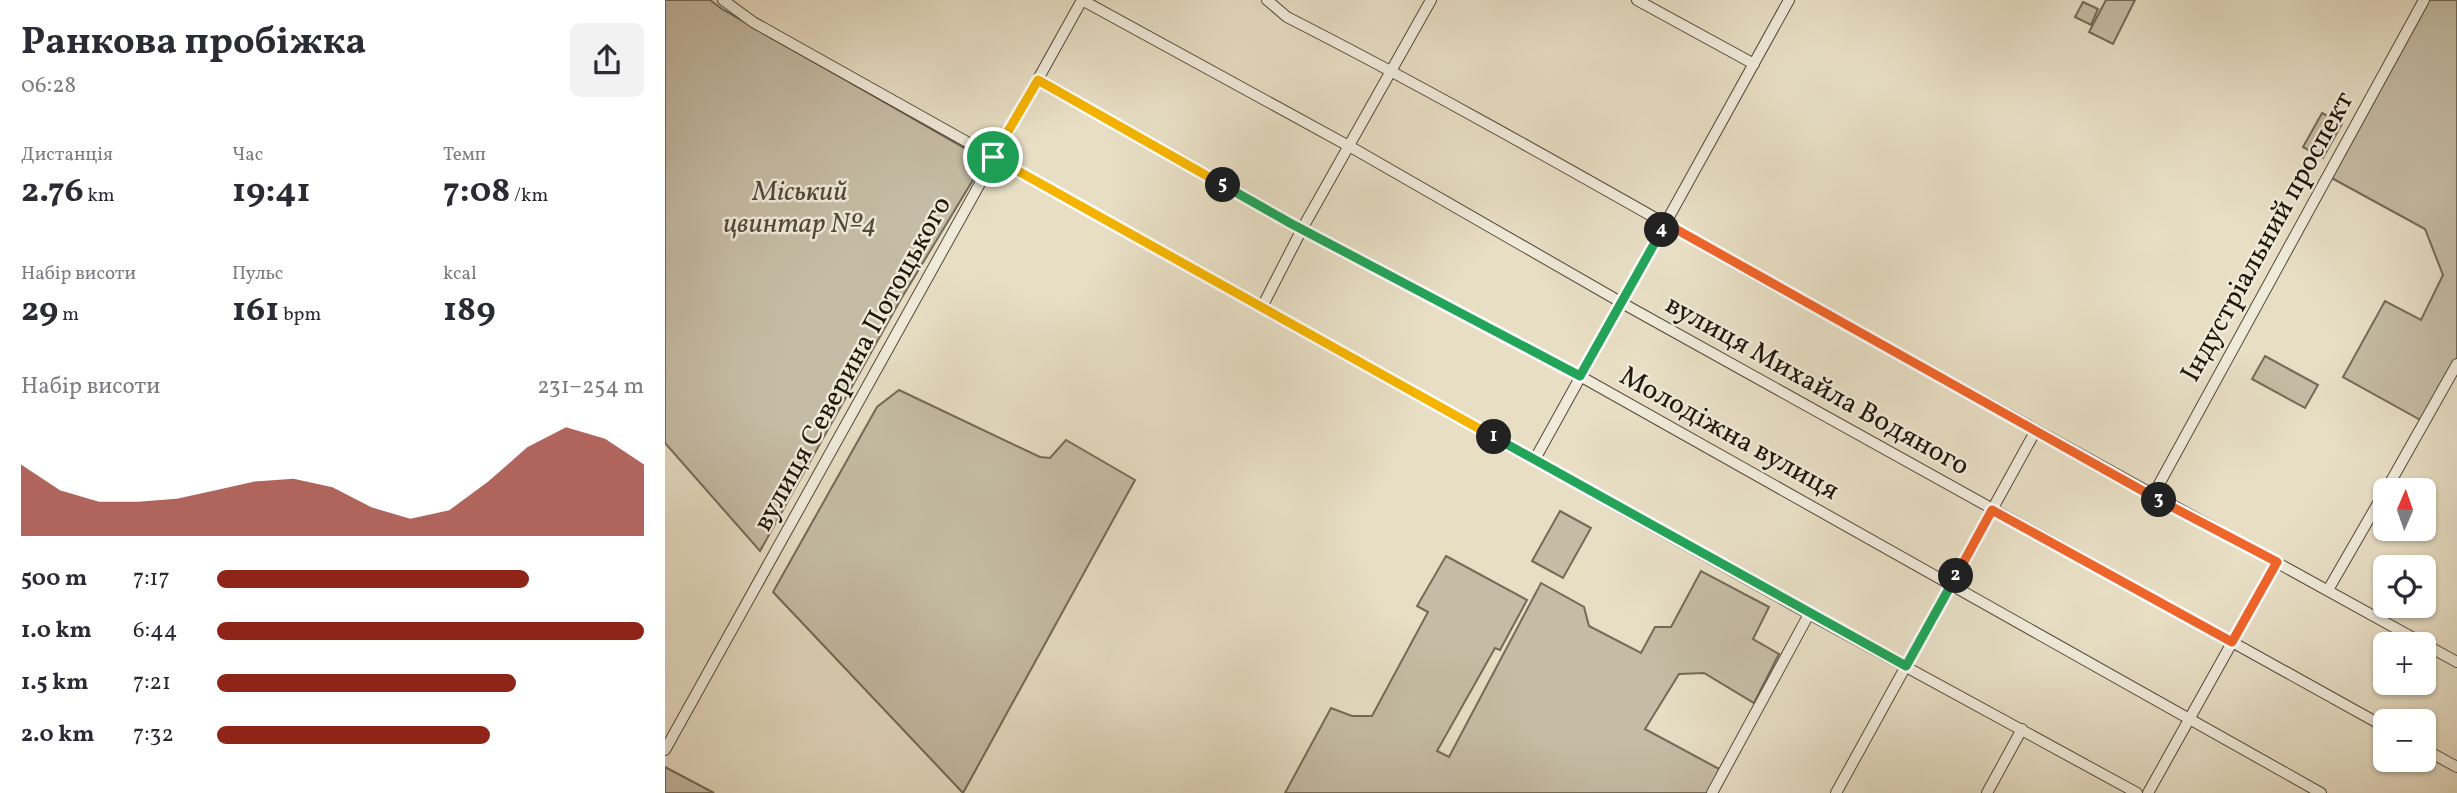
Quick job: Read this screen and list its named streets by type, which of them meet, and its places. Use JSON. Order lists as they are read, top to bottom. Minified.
{"streets":{"street":["Індустріальний проспект","вулиця Северина Потоцького","вулиця Михайла Водяного","Молодіжна вулиця"]},"crossings":[["вулиця Северина Потоцького","вулиця Михайла Водяного"],["вулиця Северина Потоцького","Молодіжна вулиця"]],"parks":["Міський цвинтар №4"],"north":"top","page":{"heading":["Ранкова пробіжка","06:28"],"stats":[["Дистанція","2.76 km"],["Час","19:41"],["Темп","7:08 /km"],["Набір висоти","29 m"],["Пульс","161 bpm"],["kcal","189"]],"pins":["5","4","1","3","2"],"chart":["Набір висоти","231–254 m"],"map_buttons":["+","−"],"list":[{"name":"500 m","note":"7:17"},{"name":"1.0 km","note":"6:44"},{"name":"1.5 km","note":"7:21"},{"name":"2.0 km","note":"7:32"}]}}
